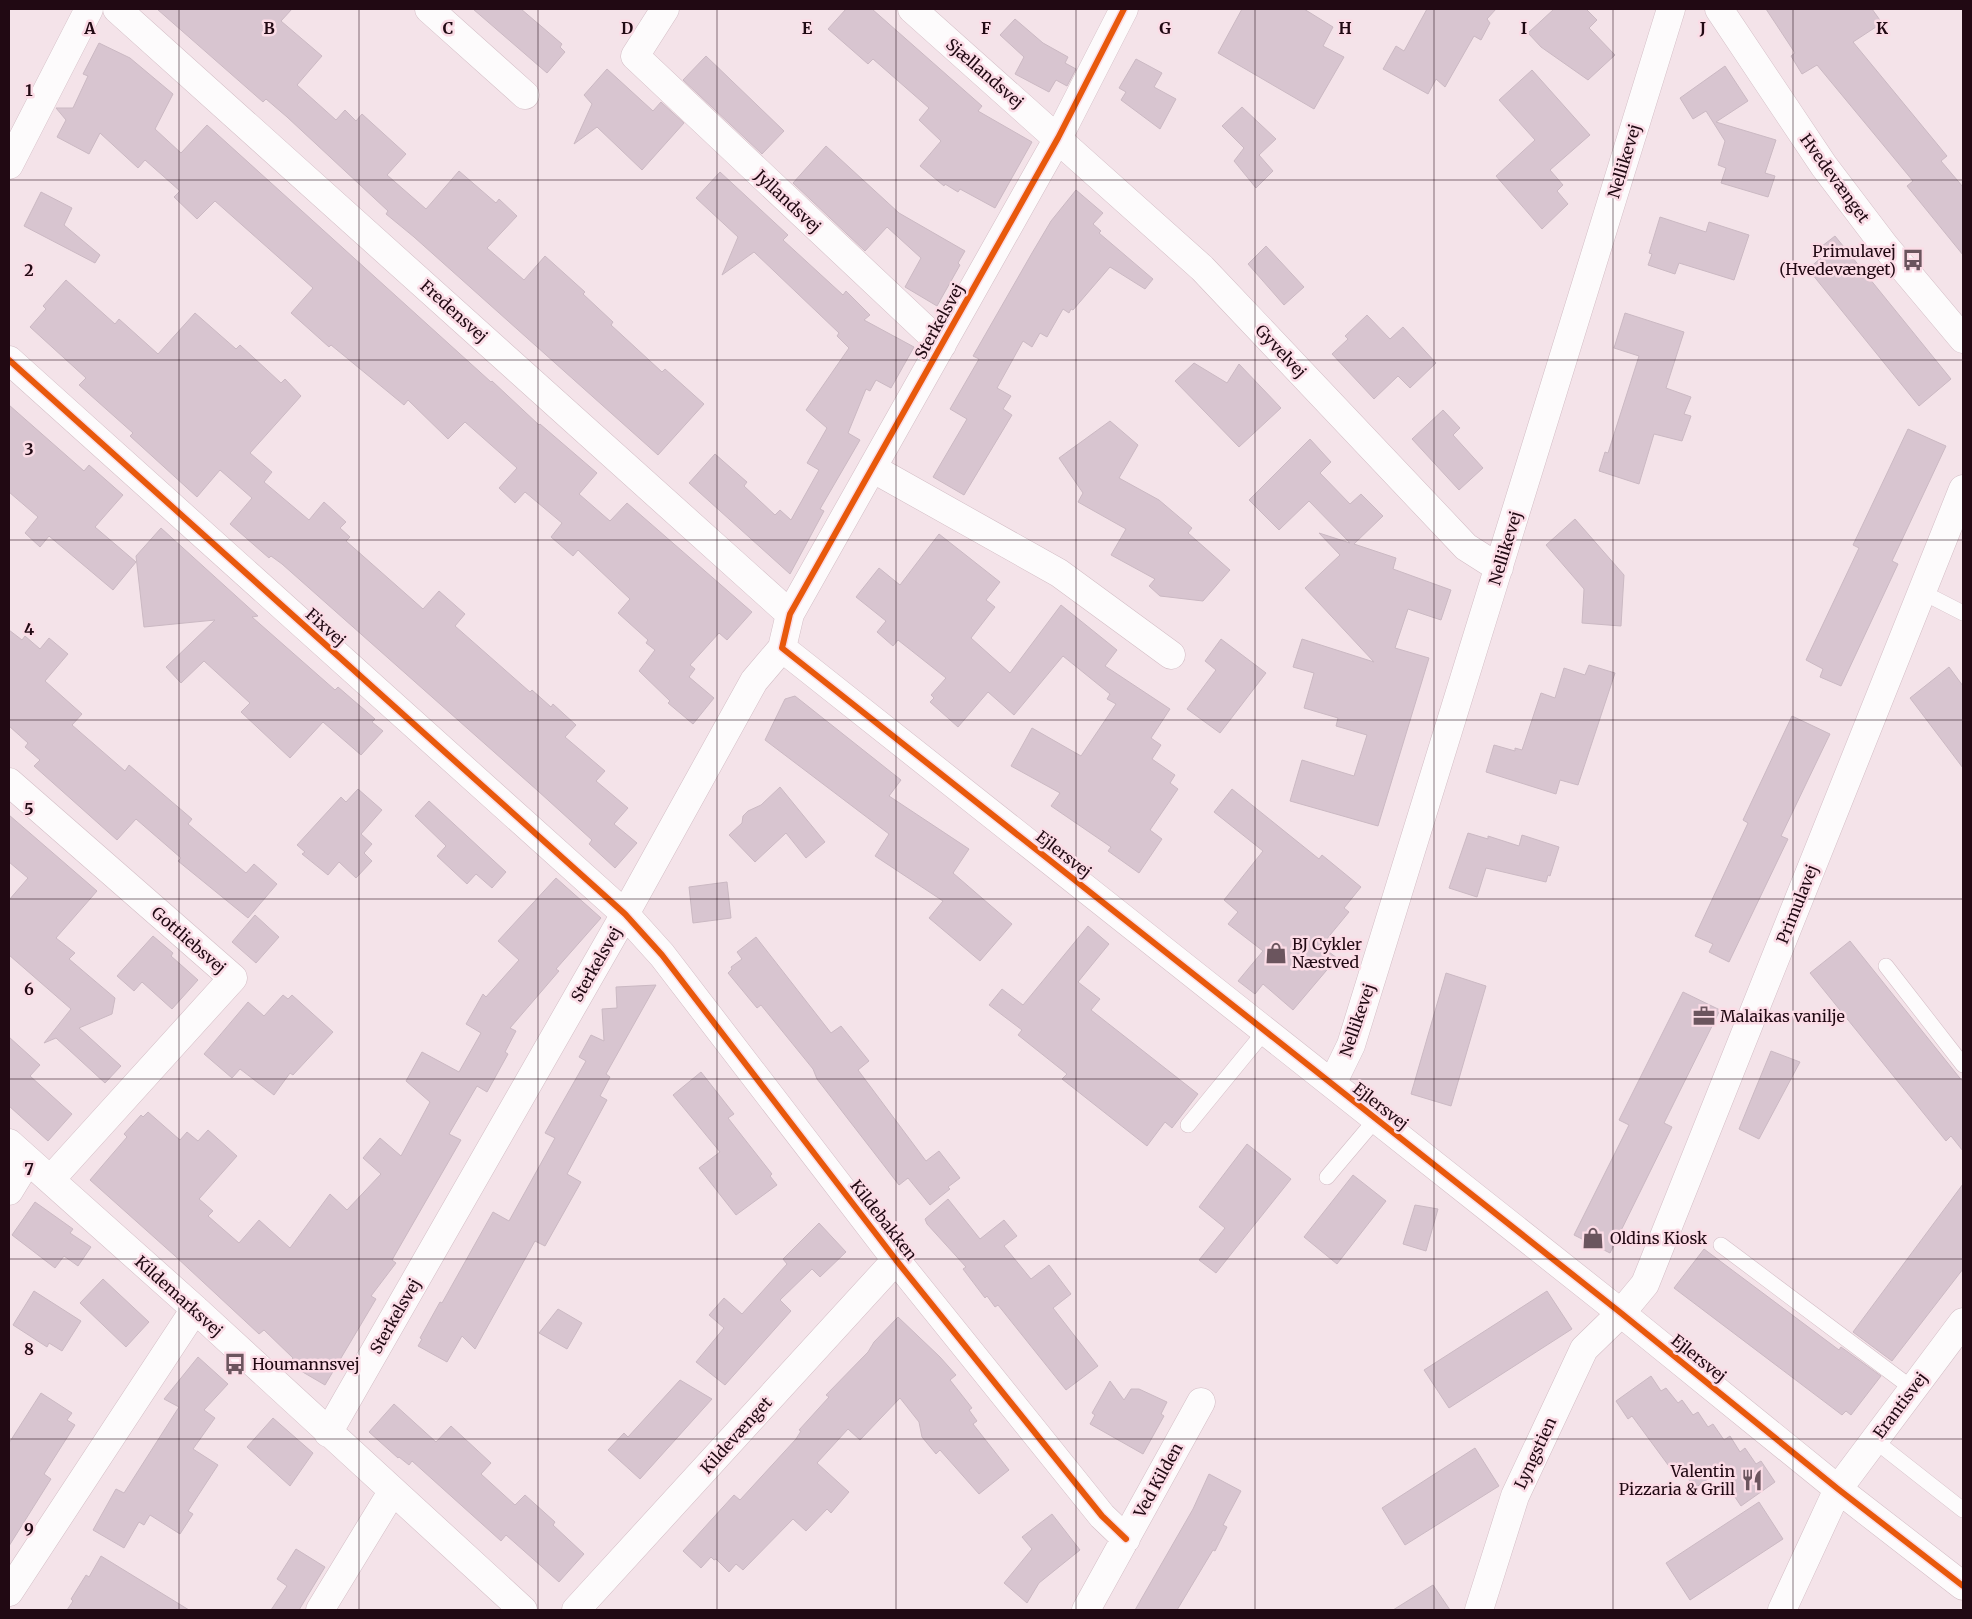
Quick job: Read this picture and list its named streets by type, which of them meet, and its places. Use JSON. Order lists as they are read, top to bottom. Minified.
{"streets":{"street":["Sjællandsvej","Nellikevej","Hvedevænget","Jyllandsvej","Fredensvej","Sterkelsvej","Gyvelvej","Fixvej","Ejlersvej","Primulavej","Gottliebsvej","Kildebakken","Kildemarksvej","Erantisvej","Kildevænget","Lyngstien","Ved Kilden"]},"crossings":[["Sjællandsvej","Sterkelsvej"],["Sjællandsvej","Gyvelvej"],["Nellikevej","Gyvelvej"],["Nellikevej","Ejlersvej"],["Jyllandsvej","Sterkelsvej"],["Fredensvej","Sterkelsvej"],["Sterkelsvej","Gyvelvej"],["Sterkelsvej","Fixvej"],["Sterkelsvej","Ejlersvej"],["Sterkelsvej","Kildebakken"],["Sterkelsvej","Kildemarksvej"],["Fixvej","Kildebakken"],["Ejlersvej","Primulavej"],["Ejlersvej","Erantisvej"],["Ejlersvej","Lyngstien"],["Primulavej","Lyngstien"],["Gottliebsvej","Kildemarksvej"],["Kildebakken","Kildevænget"],["Kildebakken","Ved Kilden"]],"places":{"bus stop":["Primulavej (Hvedevænget)","Houmannsvej"],"shop":["BJ Cykler Næstved","Oldins Kiosk"],"office":["Malaikas vanilje"],"restaurant":["Valentin Pizzaria & Grill"]},"grid":{"columns":["A","B","C","D","E","F","G","H","I","J","K"],"rows":["1","2","3","4","5","6","7","8","9"]}}
